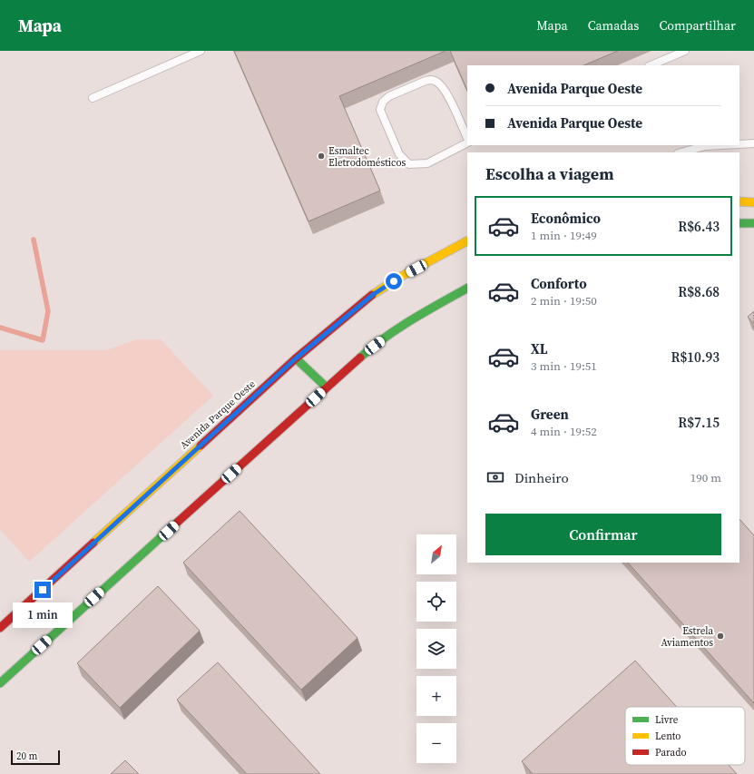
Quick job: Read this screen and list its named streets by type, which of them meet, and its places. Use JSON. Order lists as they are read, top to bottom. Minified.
{"streets":{"street":["Avenida Parque Oeste"]},"places":["Esmaltec Eletrodomésticos","Estrela Aviamentos"],"legend":["Livre","Lento","Parado"],"scale_bar":"20 m","north":"top right","page":{"header":"Mapa","nav":["Mapa","Camadas","Compartilhar"],"banner":["Avenida Parque Oeste","Avenida Parque Oeste"],"heading":"Escolha a viagem","list":[{"name":"Econômico","note":"1 min · 19:49","value":"R$6.43"},{"name":"Conforto","note":"2 min · 19:50","value":"R$8.68"},{"name":"XL","note":"3 min · 19:51","value":"R$10.93"},{"name":"Green","note":"4 min · 19:52","value":"R$7.15"}],"pay":["Dinheiro","190 m"],"buttons":"Confirmar","map_buttons":["+","−"],"bubble":"1 min","scale":"20 m"}}
